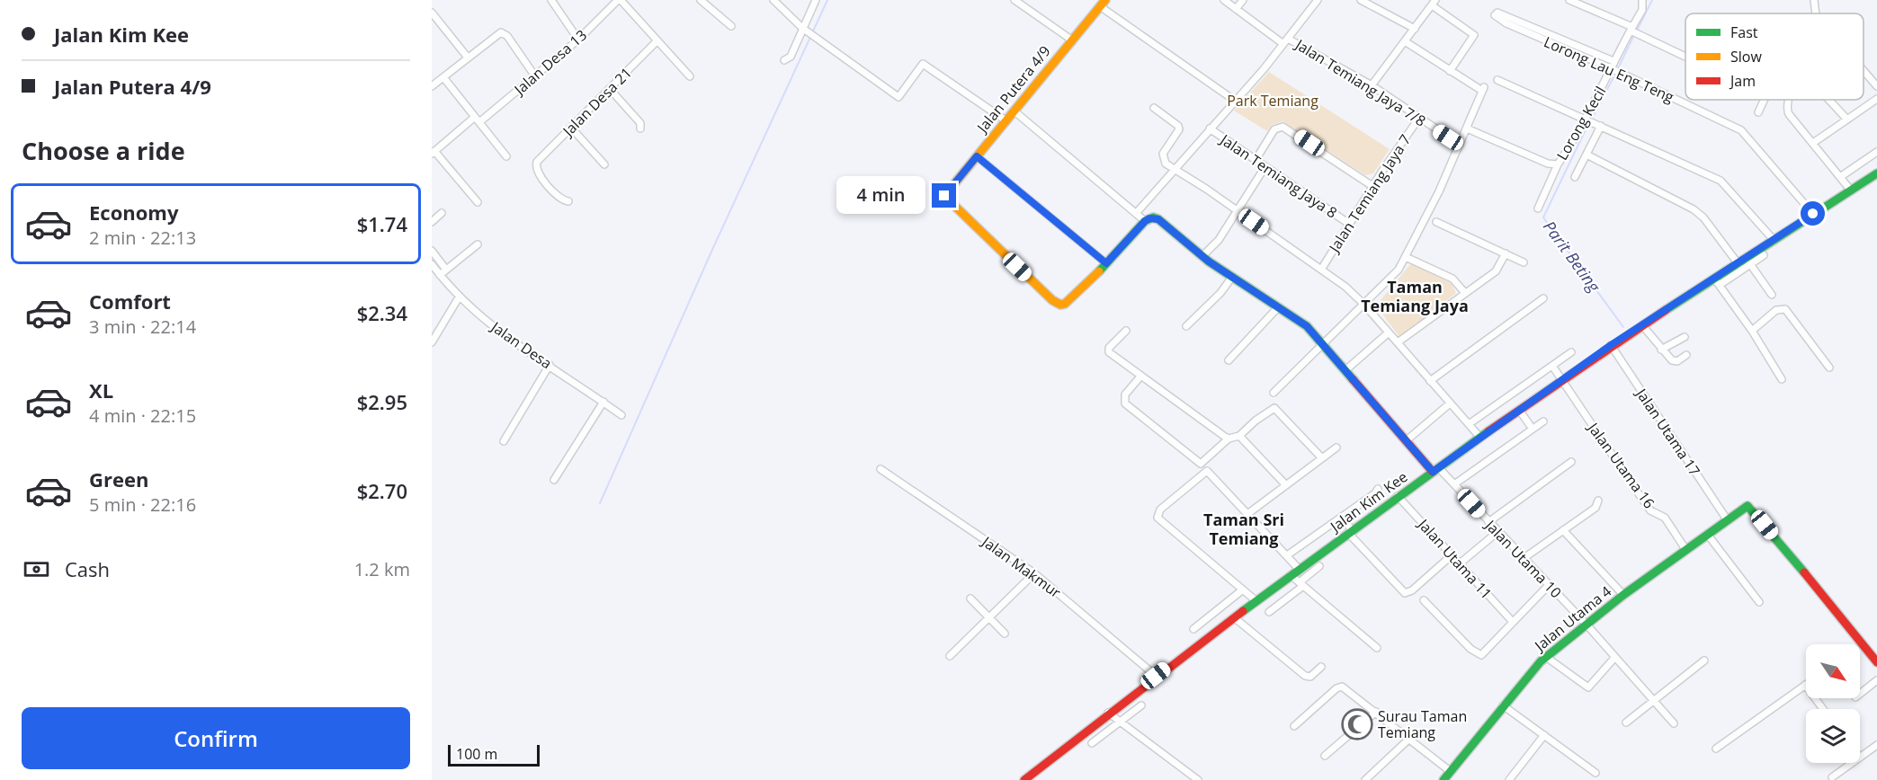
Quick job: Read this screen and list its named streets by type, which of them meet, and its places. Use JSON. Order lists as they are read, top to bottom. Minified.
{"streets":{"street":["Jalan Desa 13","Lorong Lau Eng Teng","Jalan Temiang Jaya 7/8","Jalan Putera 4/9","Jalan Desa 21","Lorong Kecil","Jalan Temiang Jaya 8","Jalan Temiang Jaya 7","Jalan Desa","Jalan Utama 17","Jalan Utama 16","Jalan Kim Kee","Jalan Utama 11","Jalan Utama 10","Jalan Makmur","Jalan Utama 4"]},"crossings":[["Lorong Lau Eng Teng","Lorong Kecil"],["Lorong Lau Eng Teng","Jalan Kim Kee"],["Jalan Temiang Jaya 7/8","Jalan Temiang Jaya 7"],["Jalan Temiang Jaya 8","Jalan Temiang Jaya 7"],["Jalan Utama 17","Jalan Kim Kee"],["Jalan Utama 17","Jalan Utama 4"],["Jalan Utama 16","Jalan Kim Kee"],["Jalan Utama 16","Jalan Utama 4"],["Jalan Kim Kee","Jalan Utama 11"],["Jalan Kim Kee","Jalan Utama 10"],["Jalan Kim Kee","Jalan Makmur"],["Jalan Utama 10","Jalan Utama 4"]],"districts":["Taman Temiang Jaya","Taman Sri Temiang"],"water":["Parit Beting"],"parks":["Park Temiang"],"places":{"mosque":["Surau Taman Temiang"]},"legend":["Fast","Slow","Jam"],"scale_bar":"100 m","north":"bottom right","page":{"banner":["Jalan Kim Kee","Jalan Putera 4/9"],"heading":"Choose a ride","bubble":"4 min","list":[{"name":"Economy","note":"2 min · 22:13","value":"$1.74"},{"name":"Comfort","note":"3 min · 22:14","value":"$2.34"},{"name":"XL","note":"4 min · 22:15","value":"$2.95"},{"name":"Green","note":"5 min · 22:16","value":"$2.70"}],"pay":["Cash","1.2 km"],"buttons":"Confirm","scale":"100 m"}}
